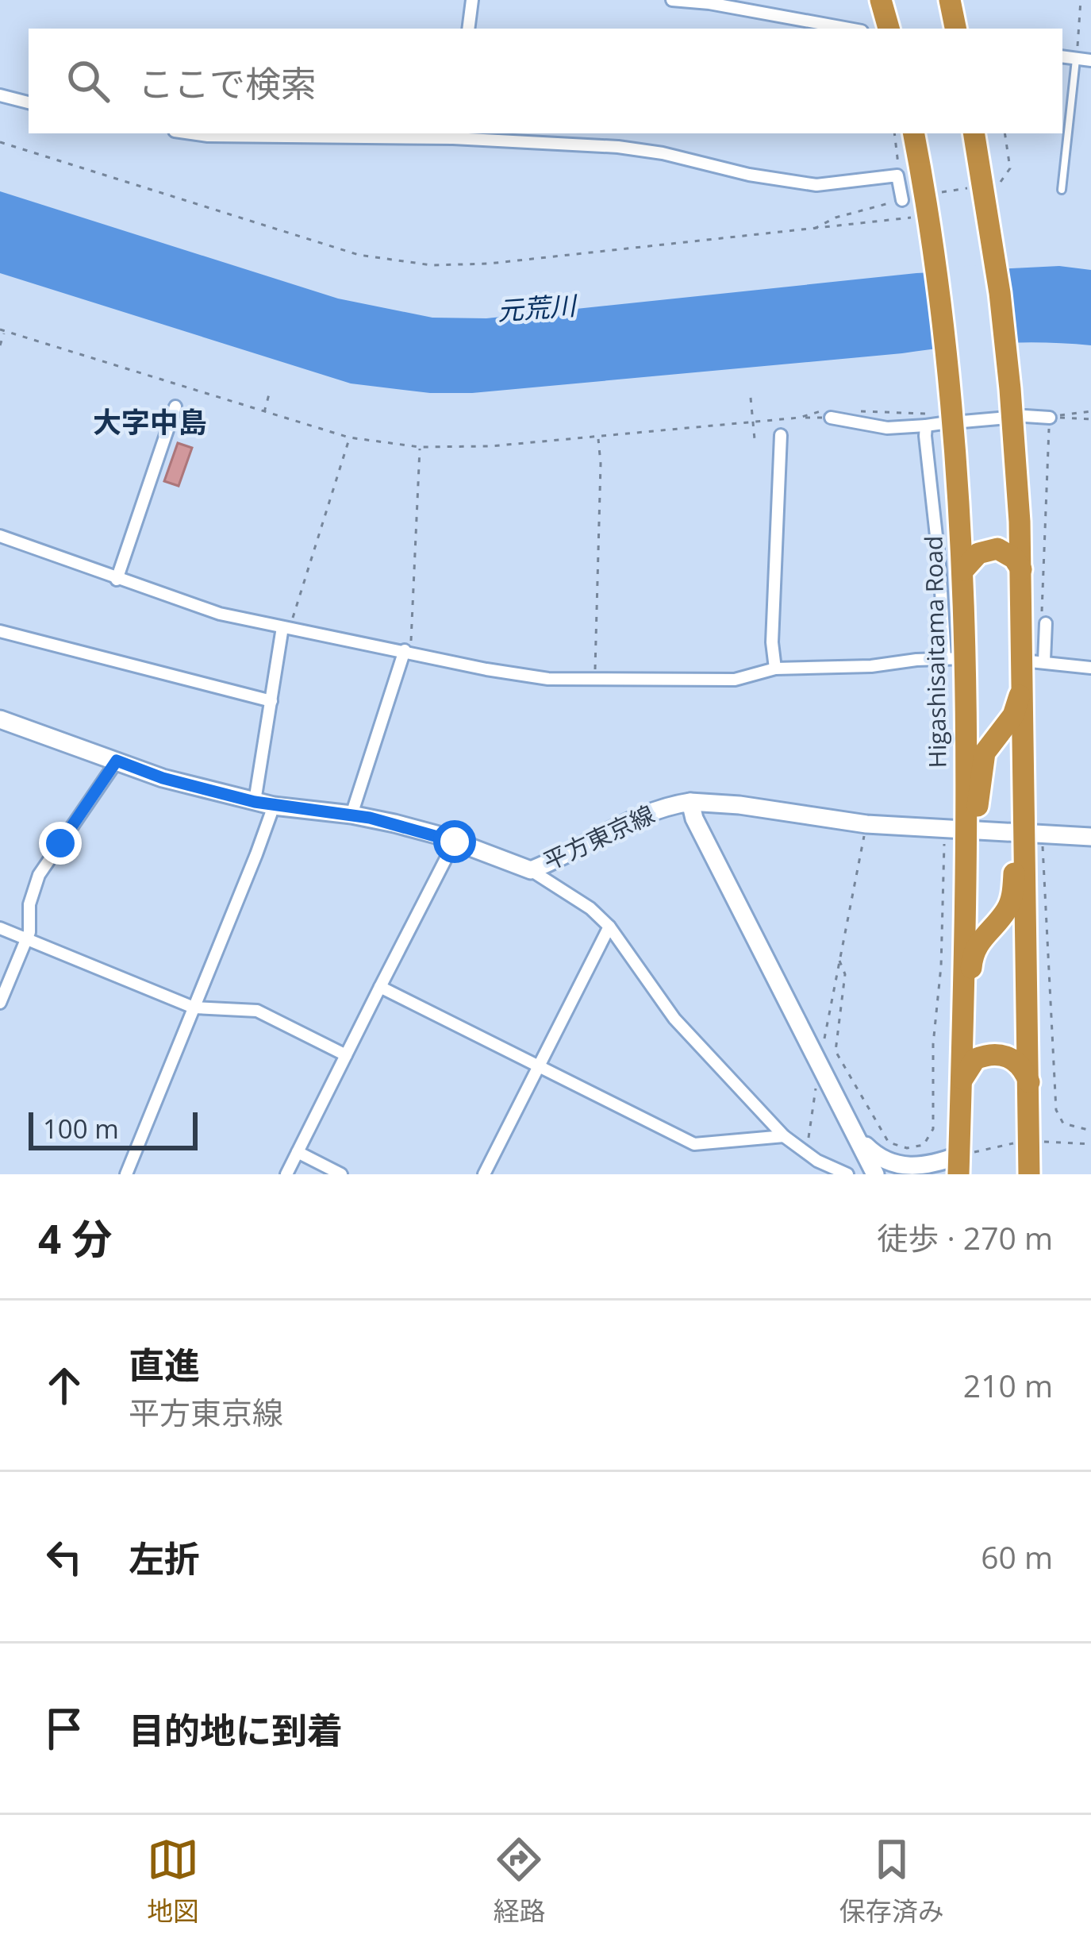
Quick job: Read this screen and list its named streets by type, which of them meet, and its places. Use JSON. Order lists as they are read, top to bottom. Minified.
{"streets":{"highway":["Higashisaitama Road"],"main road":["平方東京線"]},"districts":["大字中島"],"water":["元荒川"],"scale_bar":"100 m","page":{"search":"ここで検索","scale":"100 m","heading":["4 分","徒歩 · 270 m"],"list":[["直進","平方東京線","210 m"],["左折","60 m"],"目的地に到着"],"nav":["地図","経路","保存済み"]}}
